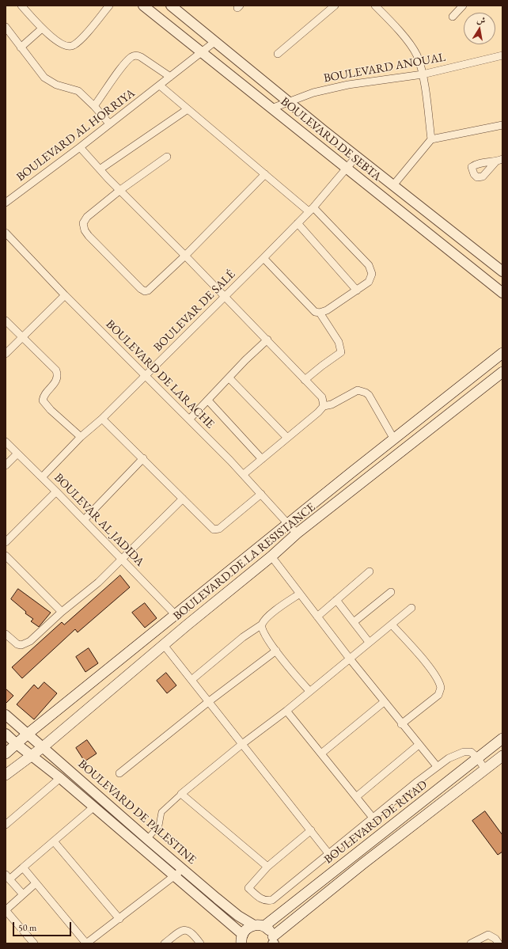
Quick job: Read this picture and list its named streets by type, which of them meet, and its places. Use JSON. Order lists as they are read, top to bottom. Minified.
{"streets":{"main road":["BOULEVARD DE LA RESISTANCE","BOULEVARD DE RIYAD"],"street":["BOULEVARD ANOUAL","BOULEVARD AL HORRIYA","BOULEVARD DE SEBTA","BOULEVAR DE SALÉ","BOULEVARD DE LARACHE","BOULEVAR AL JADIDA","BOULEVARD DE PALESTINE"]},"crossings":[["BOULEVARD ANOUAL","BOULEVARD DE SEBTA"],["BOULEVARD AL HORRIYA","BOULEVARD DE SEBTA"],["BOULEVARD DE SEBTA","BOULEVAR DE SALÉ"],["BOULEVAR DE SALÉ","BOULEVARD DE LARACHE"],["BOULEVAR DE SALÉ","BOULEVAR AL JADIDA"],["BOULEVARD DE LARACHE","BOULEVARD DE LA RESISTANCE"],["BOULEVAR AL JADIDA","BOULEVARD DE LA RESISTANCE"],["BOULEVARD DE LA RESISTANCE","BOULEVARD DE PALESTINE"]],"scale_bar":"50 m","north":"top"}
